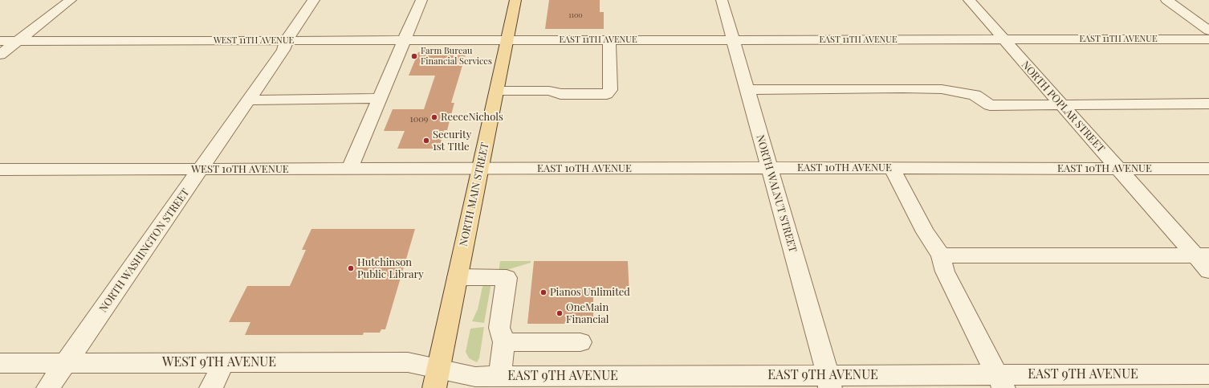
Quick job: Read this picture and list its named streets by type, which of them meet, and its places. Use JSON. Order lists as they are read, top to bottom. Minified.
{"streets":{"main road":["NORTH MAIN STREET"],"street":["EAST 11TH AVENUE","WEST 11TH AVENUE","NORTH POPLAR STREET","EAST 10TH AVENUE","WEST 10TH AVENUE","NORTH WALNUT STREET","NORTH WASHINGTON STREET","WEST 9TH AVENUE","EAST 9TH AVENUE"]},"crossings":[["EAST 11TH AVENUE","WEST 11TH AVENUE"],["EAST 11TH AVENUE","NORTH POPLAR STREET"],["EAST 11TH AVENUE","NORTH WALNUT STREET"],["EAST 11TH AVENUE","NORTH MAIN STREET"],["WEST 11TH AVENUE","NORTH MAIN STREET"],["WEST 11TH AVENUE","NORTH WASHINGTON STREET"],["NORTH POPLAR STREET","EAST 10TH AVENUE"],["EAST 10TH AVENUE","WEST 10TH AVENUE"],["EAST 10TH AVENUE","NORTH WALNUT STREET"],["EAST 10TH AVENUE","NORTH MAIN STREET"],["WEST 10TH AVENUE","NORTH MAIN STREET"],["WEST 10TH AVENUE","NORTH WASHINGTON STREET"],["NORTH WALNUT STREET","EAST 9TH AVENUE"],["NORTH MAIN STREET","WEST 9TH AVENUE"],["NORTH MAIN STREET","EAST 9TH AVENUE"],["NORTH WASHINGTON STREET","WEST 9TH AVENUE"],["WEST 9TH AVENUE","EAST 9TH AVENUE"]],"places":["Farm Bureau Financial Services","ReeceNichols","Security 1st TItle","Hutchinson Public Library","Pianos Unlimited","OneMain Financial"],"house_numbers":["1100","1009"]}
